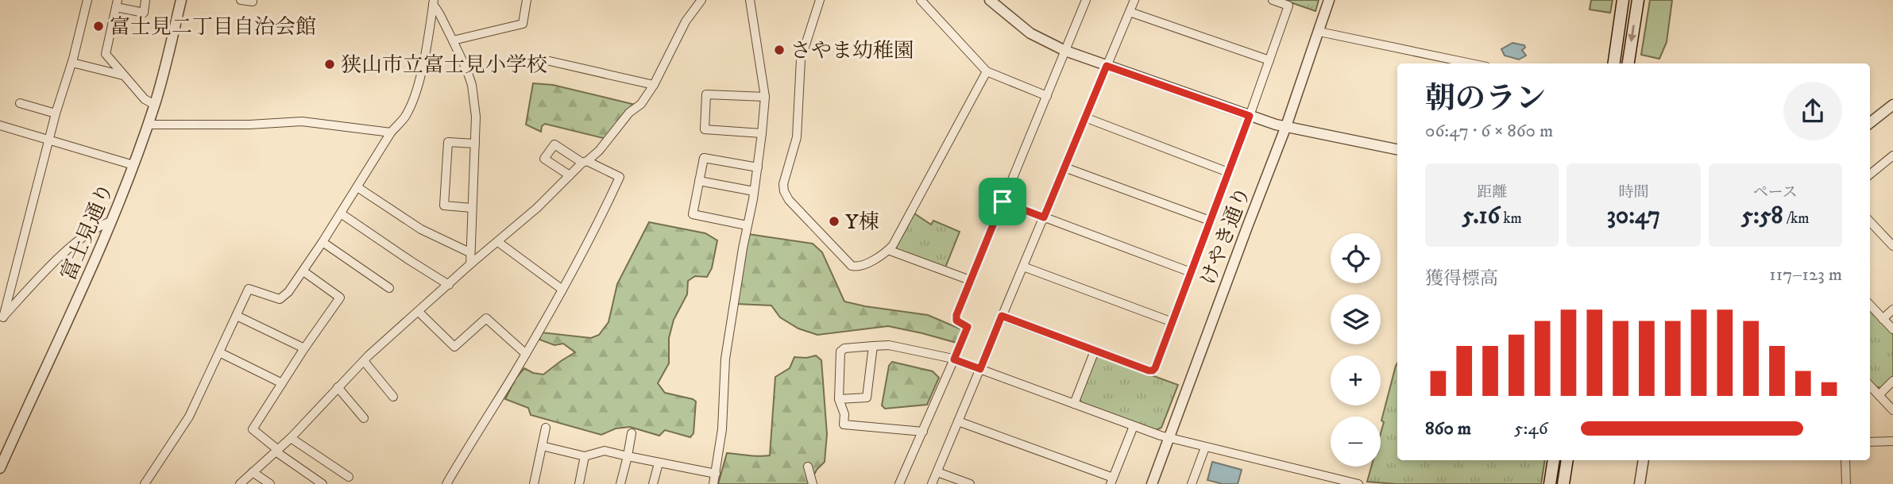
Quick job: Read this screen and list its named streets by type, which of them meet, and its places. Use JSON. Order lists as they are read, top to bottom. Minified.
{"streets":{"street":["富士見通り","けやき通り"]},"places":["富士見二丁目自治会館","さやま幼稚園","狭山市立富士見小学校","Y棟"],"page":{"heading":["朝のラン","06:47 · 6 × 860 m"],"stats":[["距離","5.16 km"],["時間","30:47"],["ペース","5:58 /km"]],"map_buttons":["+","−"],"chart":["獲得標高","117–123 m"],"list":[{"name":"860 m","note":"5:46"}]}}
